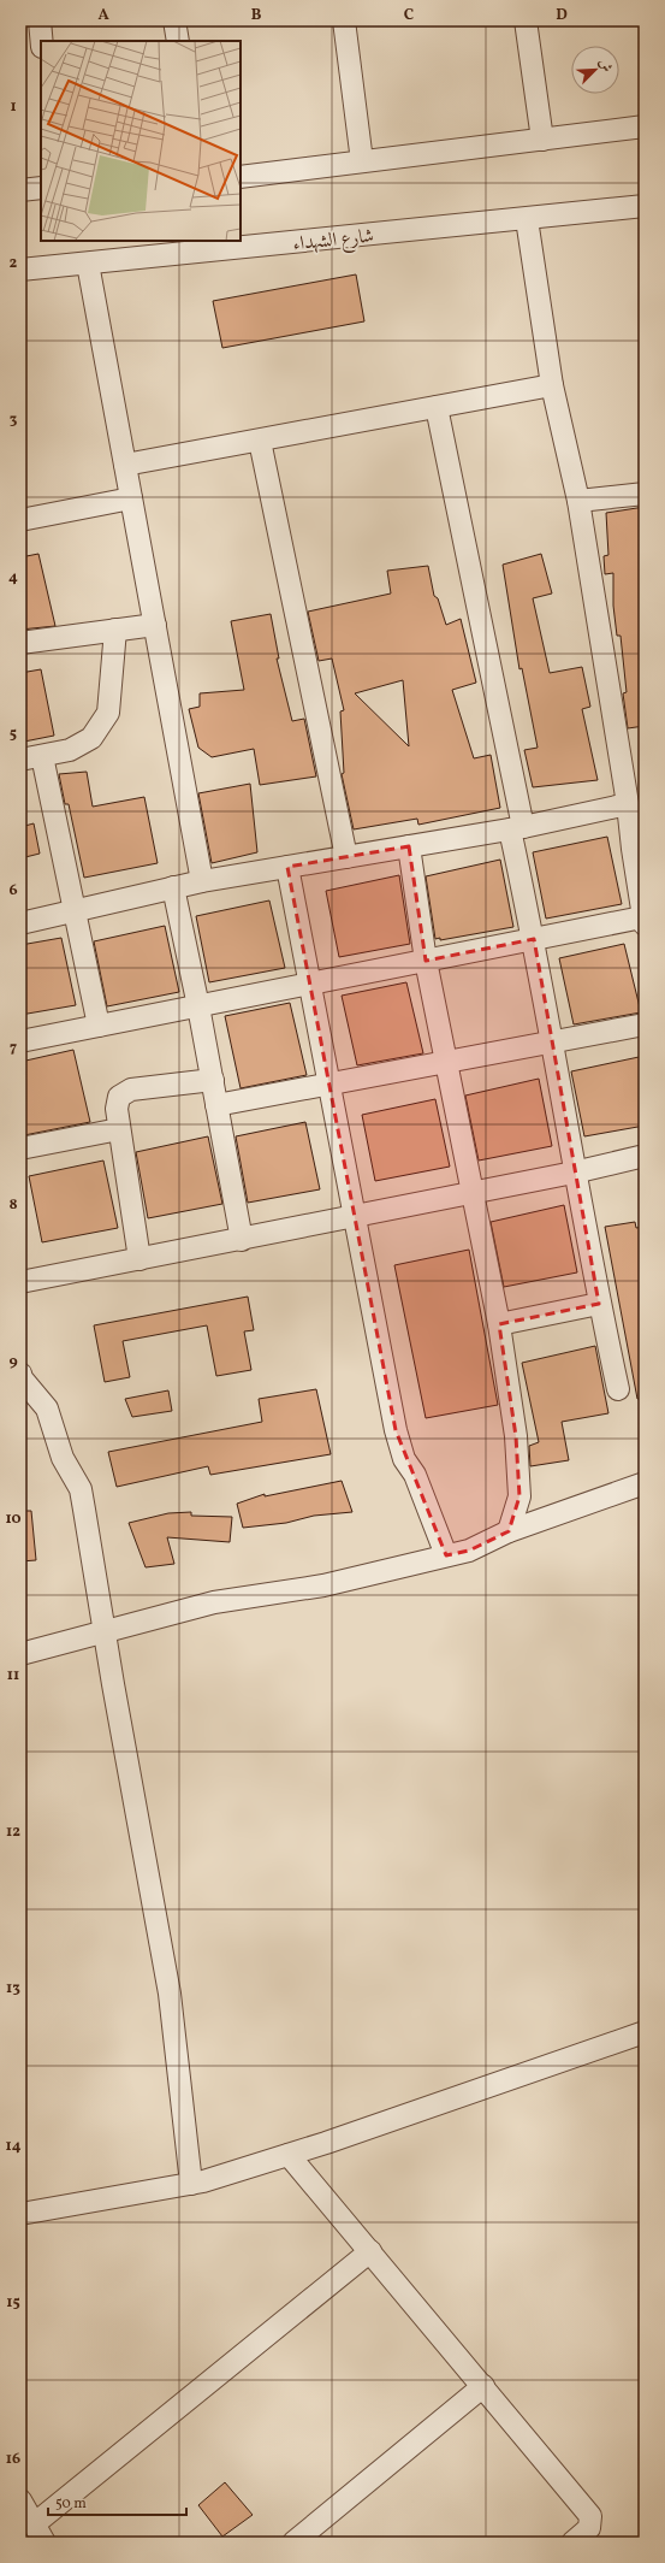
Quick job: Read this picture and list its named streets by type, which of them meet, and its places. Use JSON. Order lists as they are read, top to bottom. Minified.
{"streets":{"street":["شارع الشهداء"]},"scale_bar":"50 m","north":"top right","grid":{"columns":["A","B","C","D"],"rows":["1","2","3","4","5","6","7","8","9","10","11","12","13","14","15","16"]}}
